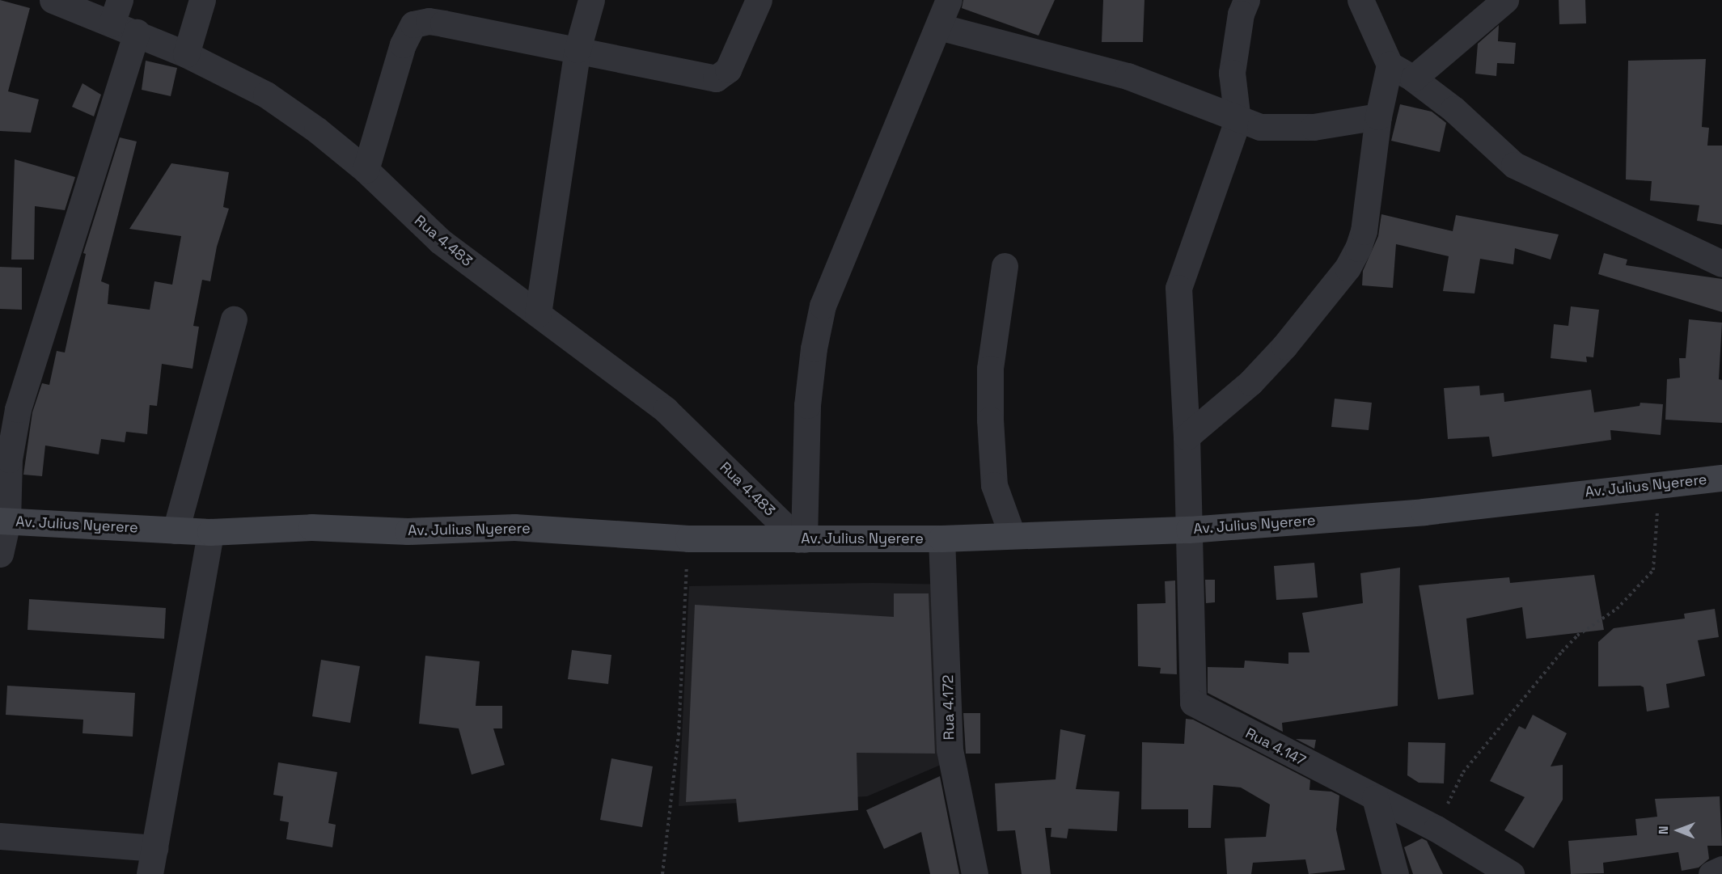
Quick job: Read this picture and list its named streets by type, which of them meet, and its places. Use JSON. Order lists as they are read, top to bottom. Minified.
{"streets":{"main road":["Av. Julius Nyerere"],"street":["Rua 4.483","Rua 4.172","Rua 4.147"]},"crossings":[["Rua 4.483","Av. Julius Nyerere"],["Av. Julius Nyerere","Rua 4.172"],["Av. Julius Nyerere","Rua 4.147"]],"north":"left"}
